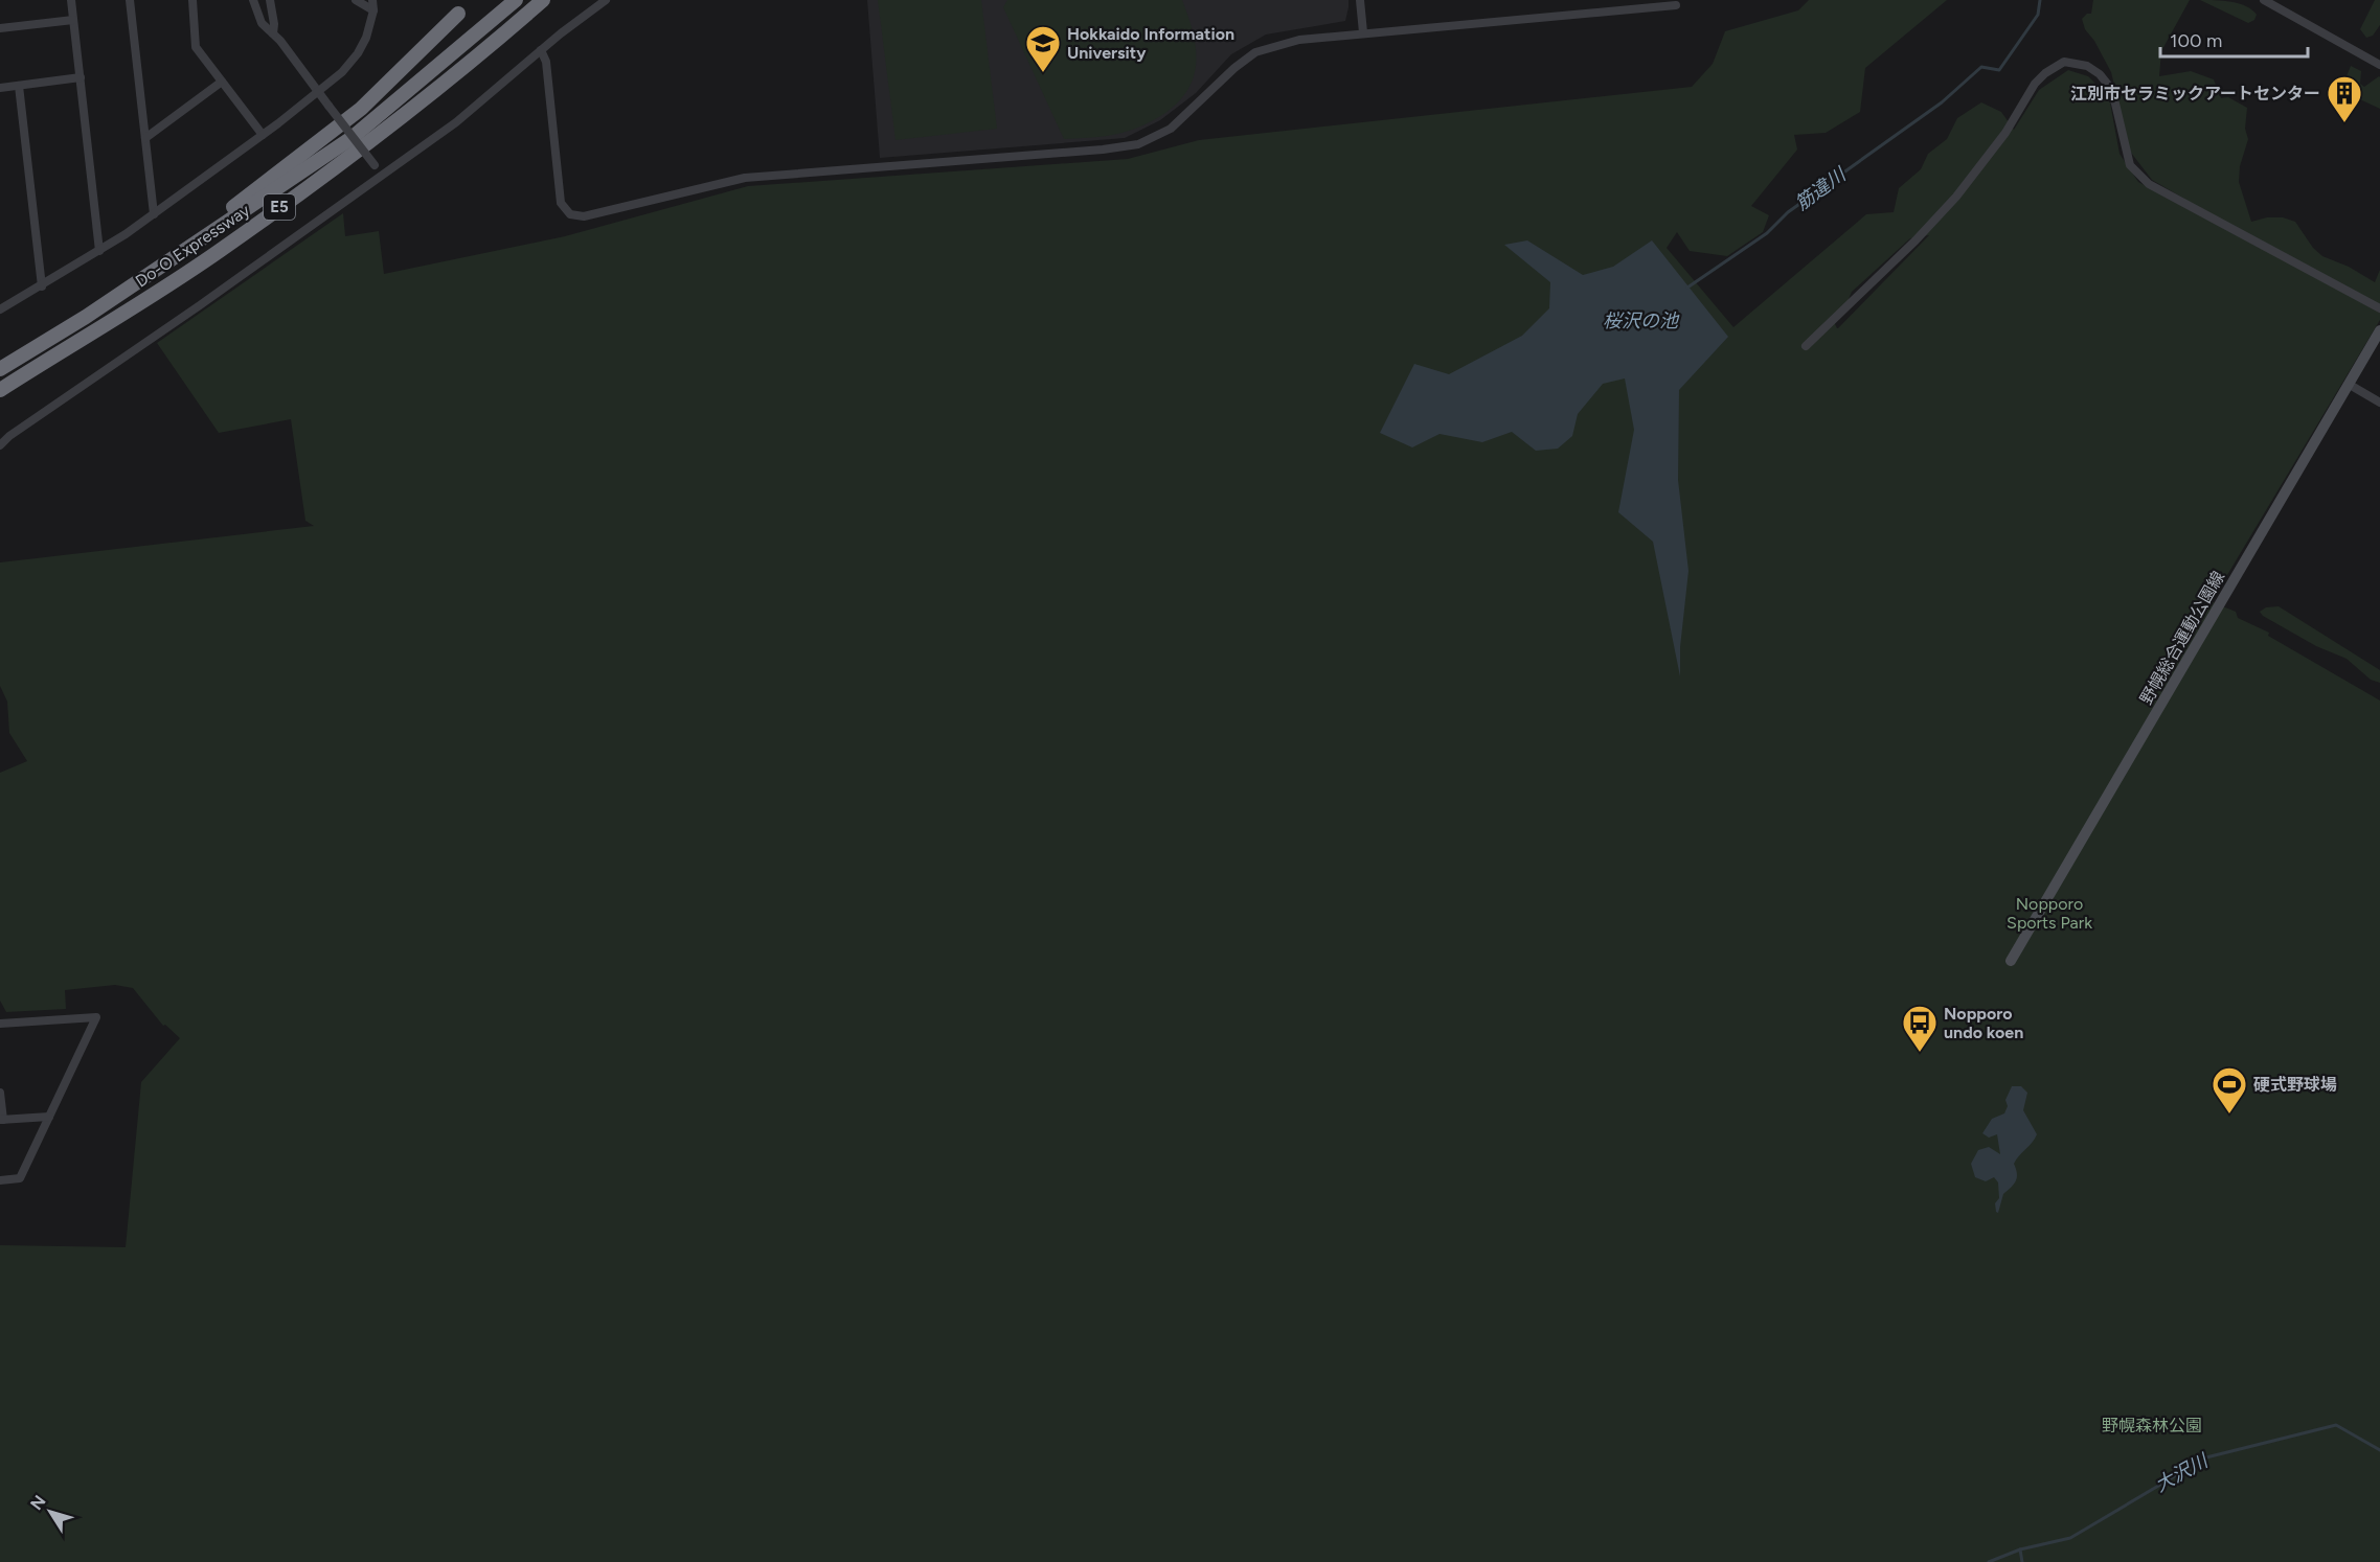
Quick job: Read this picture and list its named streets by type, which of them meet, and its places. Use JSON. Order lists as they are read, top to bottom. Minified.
{"streets":{"highway":["E5","Do-O Expressway"],"main road":["野幌総合運動公園線"]},"water":["筋違川","桜沢の池","大沢川"],"parks":["Nopporo Sports Park","野幌森林公園"],"places":{"school or university":["Hokkaido Information University"],"building":["江別市セラミックアートセンター"],"bus stop":["Nopporo undo koen"],"sports":["硬式野球場"]},"scale_bar":"100 m","north":"top left"}
